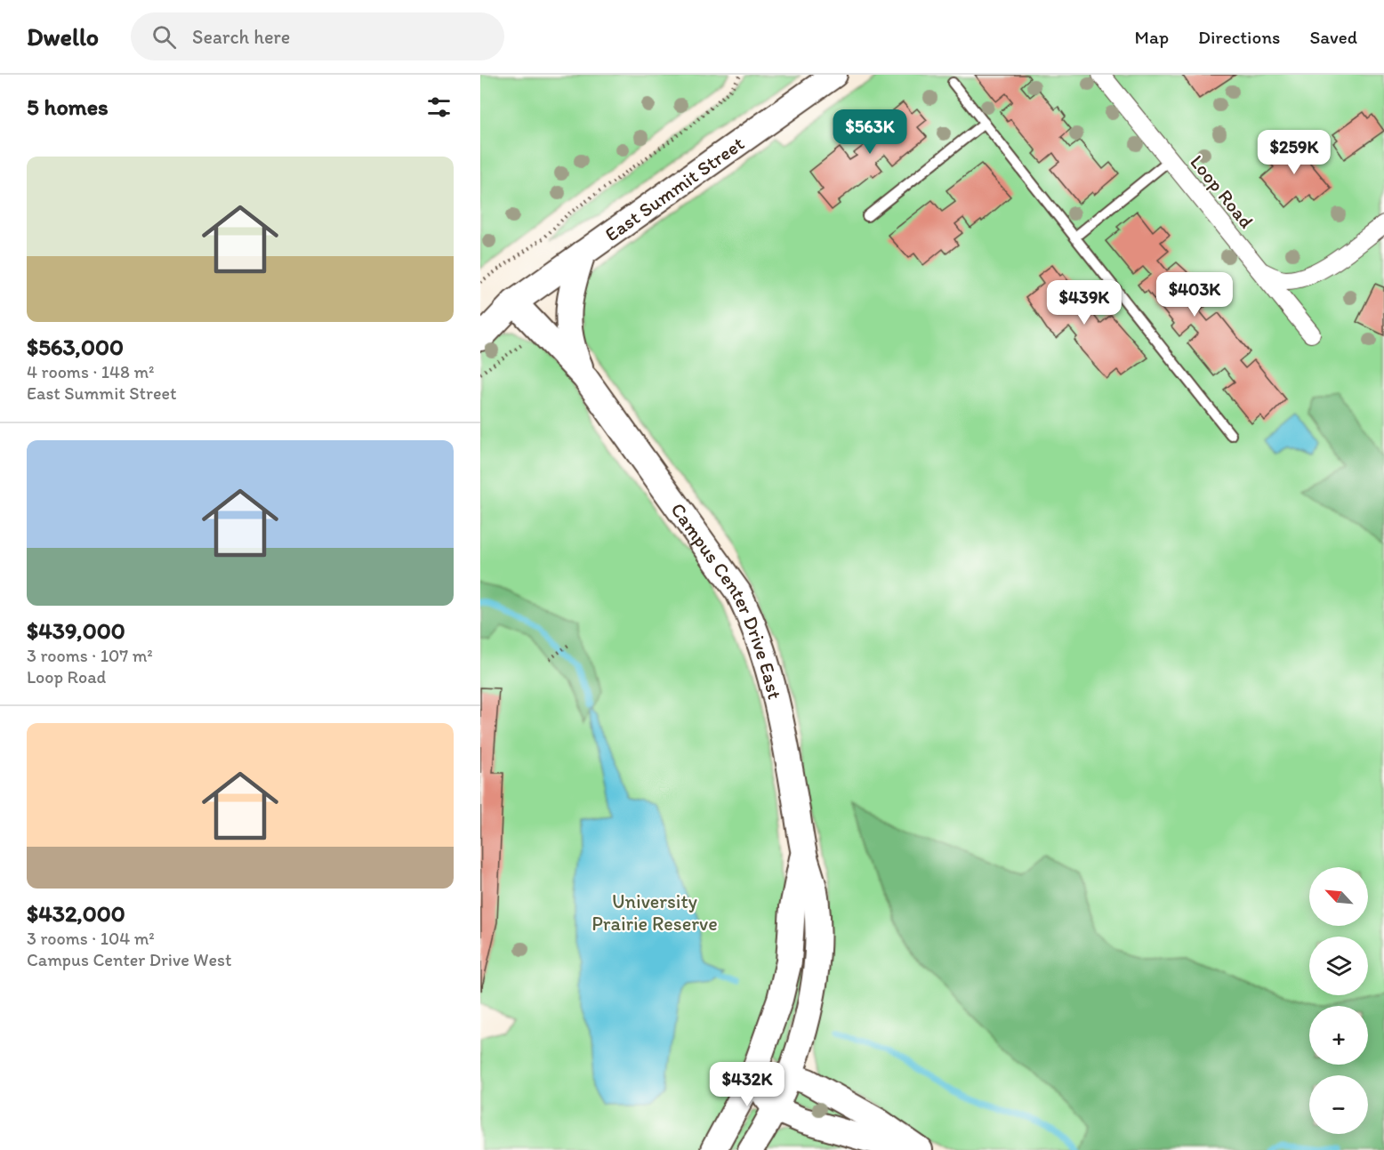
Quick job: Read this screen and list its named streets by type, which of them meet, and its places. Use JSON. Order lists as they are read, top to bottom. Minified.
{"streets":{"street":["East Summit Street","Loop Road","Campus Center Drive East"]},"crossings":[["East Summit Street","Campus Center Drive East"]],"parks":["University Prairie Reserve"],"north":"top left","page":{"header":"Dwello","search":"Search here","nav":["Map","Directions","Saved"],"heading":"5 homes","price":["$563K","$259K","$403K","$439K","$432K"],"list":[{"name":"$563,000","note":"4 rooms · 148 m² · East Summit Street"},{"name":"$439,000","note":"3 rooms · 107 m² · Loop Road"},{"name":"$432,000","note":"3 rooms · 104 m² · Campus Center Drive West"}],"map_buttons":["+","−"]}}
